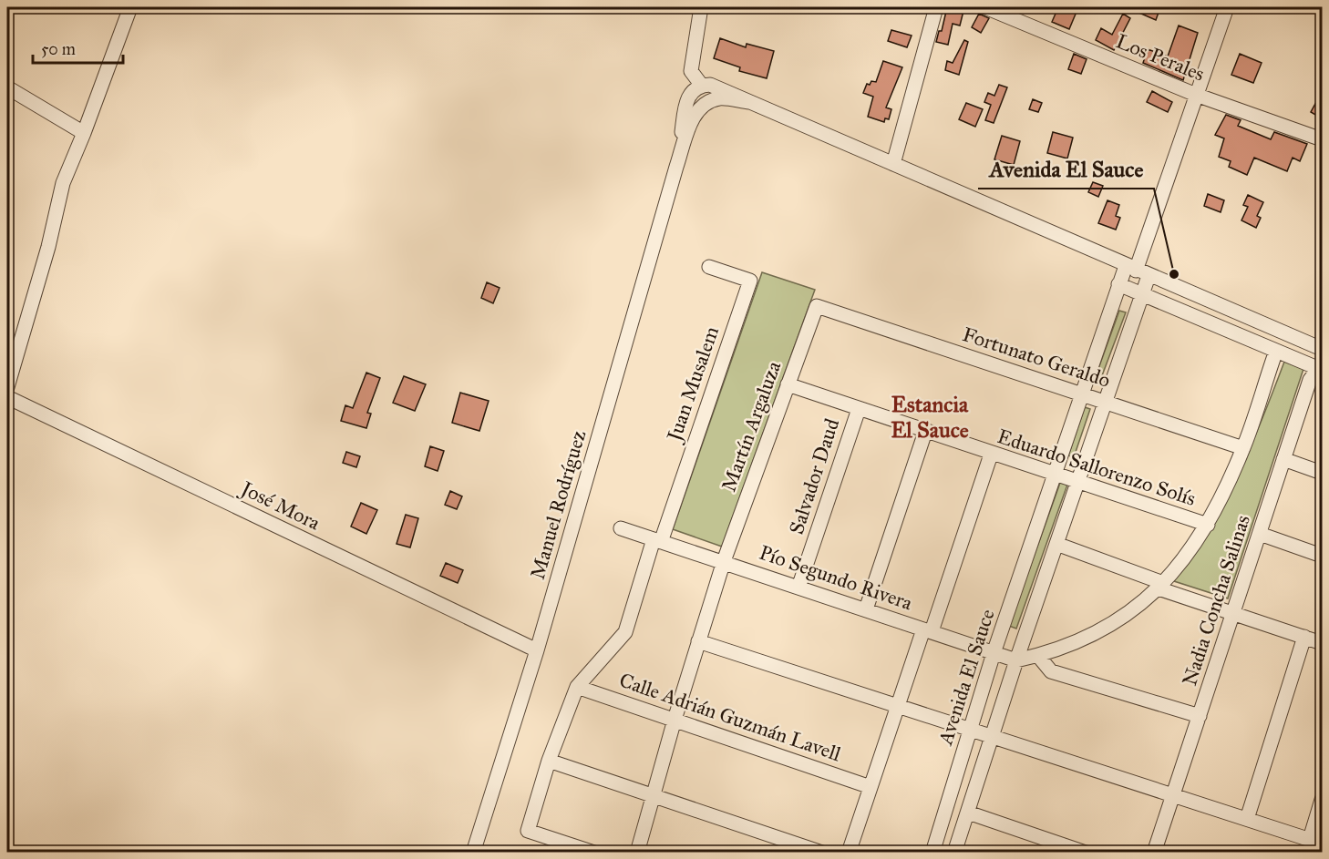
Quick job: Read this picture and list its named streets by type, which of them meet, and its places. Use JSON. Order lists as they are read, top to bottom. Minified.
{"streets":{"street":["Los Perales","Fortunato Geraldo","Juan Musalem","Martín Argaluza","Eduardo Sallorenzo Solís","Salvador Daud","Manuel Rodríguez","José Mora","Pío Segundo Rivera","Nadia Concha Salinas","Avenida El Sauce","Calle Adrián Guzmán Lavell"]},"crossings":[["Los Perales","Avenida El Sauce"],["Fortunato Geraldo","Martín Argaluza"],["Fortunato Geraldo","Pío Segundo Rivera"],["Fortunato Geraldo","Avenida El Sauce"],["Juan Musalem","Pío Segundo Rivera"],["Martín Argaluza","Eduardo Sallorenzo Solís"],["Martín Argaluza","Pío Segundo Rivera"],["Martín Argaluza","Calle Adrián Guzmán Lavell"],["Eduardo Sallorenzo Solís","Salvador Daud"],["Eduardo Sallorenzo Solís","Pío Segundo Rivera"],["Eduardo Sallorenzo Solís","Avenida El Sauce"],["Salvador Daud","Pío Segundo Rivera"],["Manuel Rodríguez","José Mora"],["Pío Segundo Rivera","Avenida El Sauce"]],"districts":["Estancia El Sauce"],"places":["Avenida El Sauce"],"scale_bar":"50 m"}
